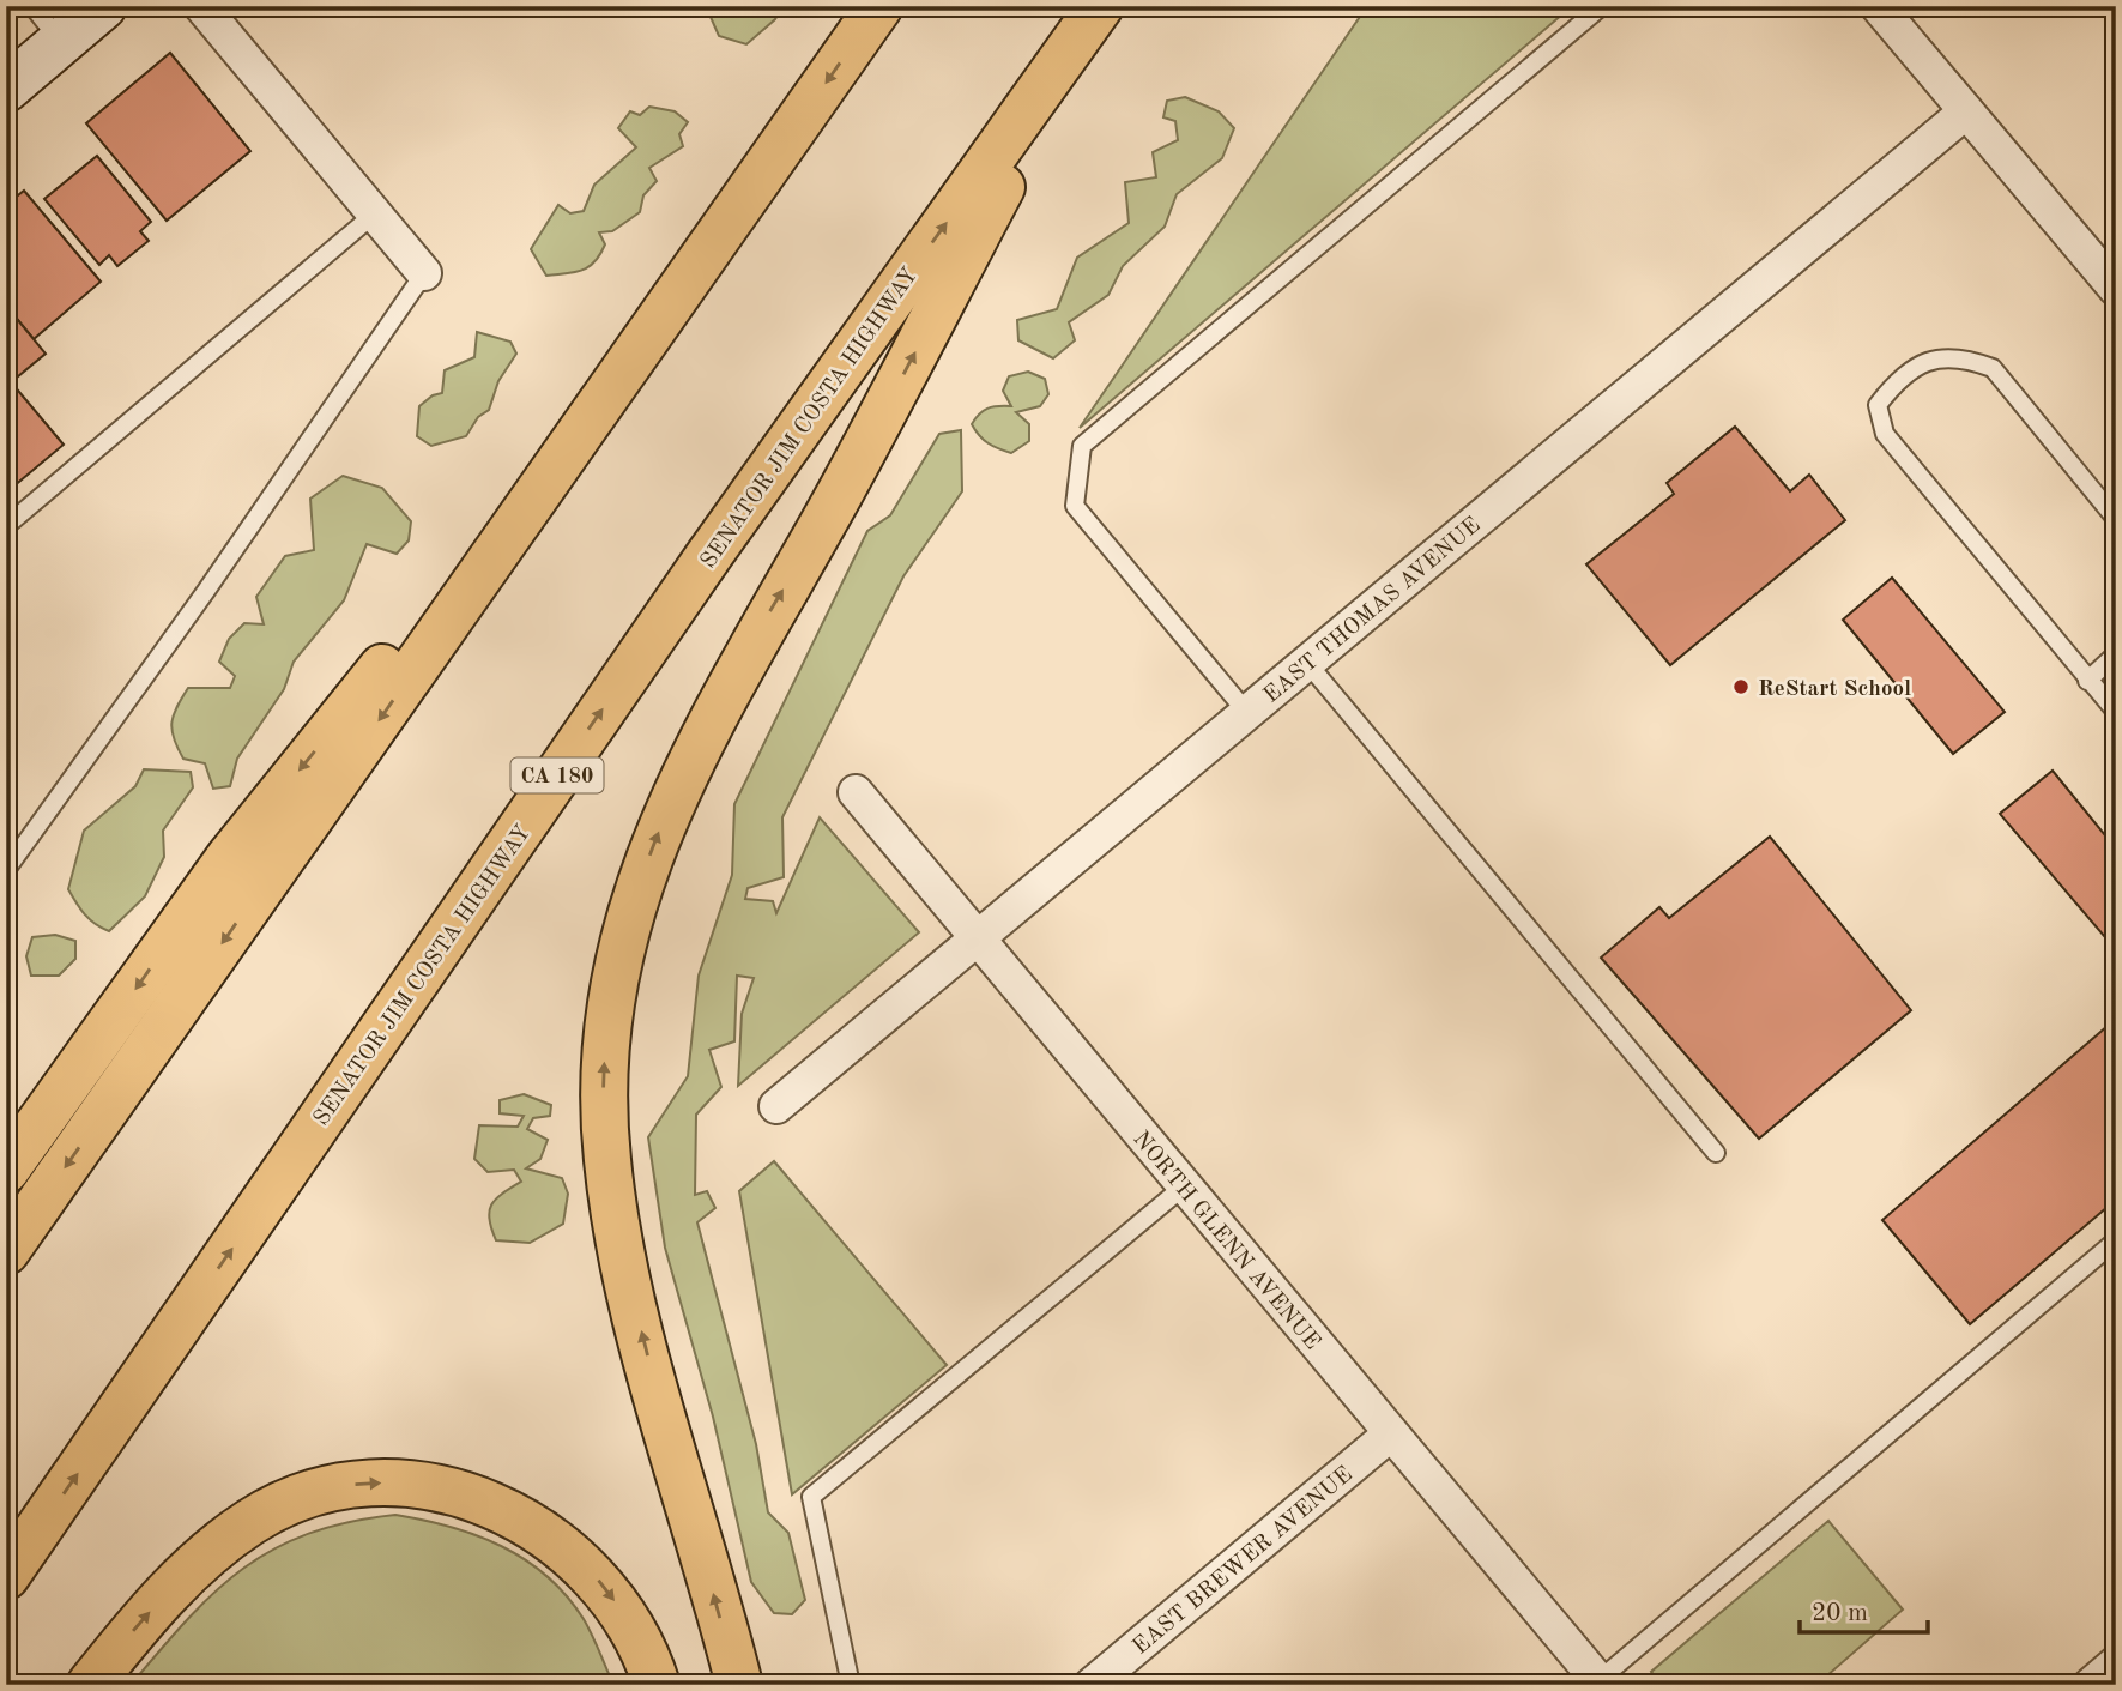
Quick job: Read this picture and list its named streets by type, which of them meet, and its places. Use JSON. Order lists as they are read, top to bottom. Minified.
{"streets":{"highway":["SENATOR JIM COSTA HIGHWAY","CA 180"],"street":["EAST THOMAS AVENUE","NORTH GLENN AVENUE","EAST BREWER AVENUE"]},"crossings":[["EAST THOMAS AVENUE","NORTH GLENN AVENUE"],["NORTH GLENN AVENUE","EAST BREWER AVENUE"]],"places":["ReStart School"],"scale_bar":"20 m"}
